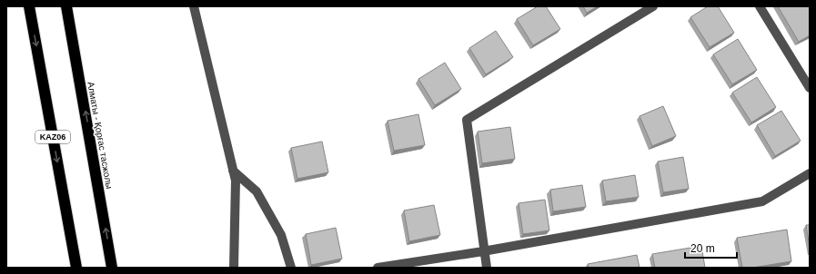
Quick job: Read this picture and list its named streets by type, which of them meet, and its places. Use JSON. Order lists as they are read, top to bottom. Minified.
{"streets":{"highway":["Алматы - Қорғас тасжолы","KAZ06"]},"scale_bar":"20 m"}
